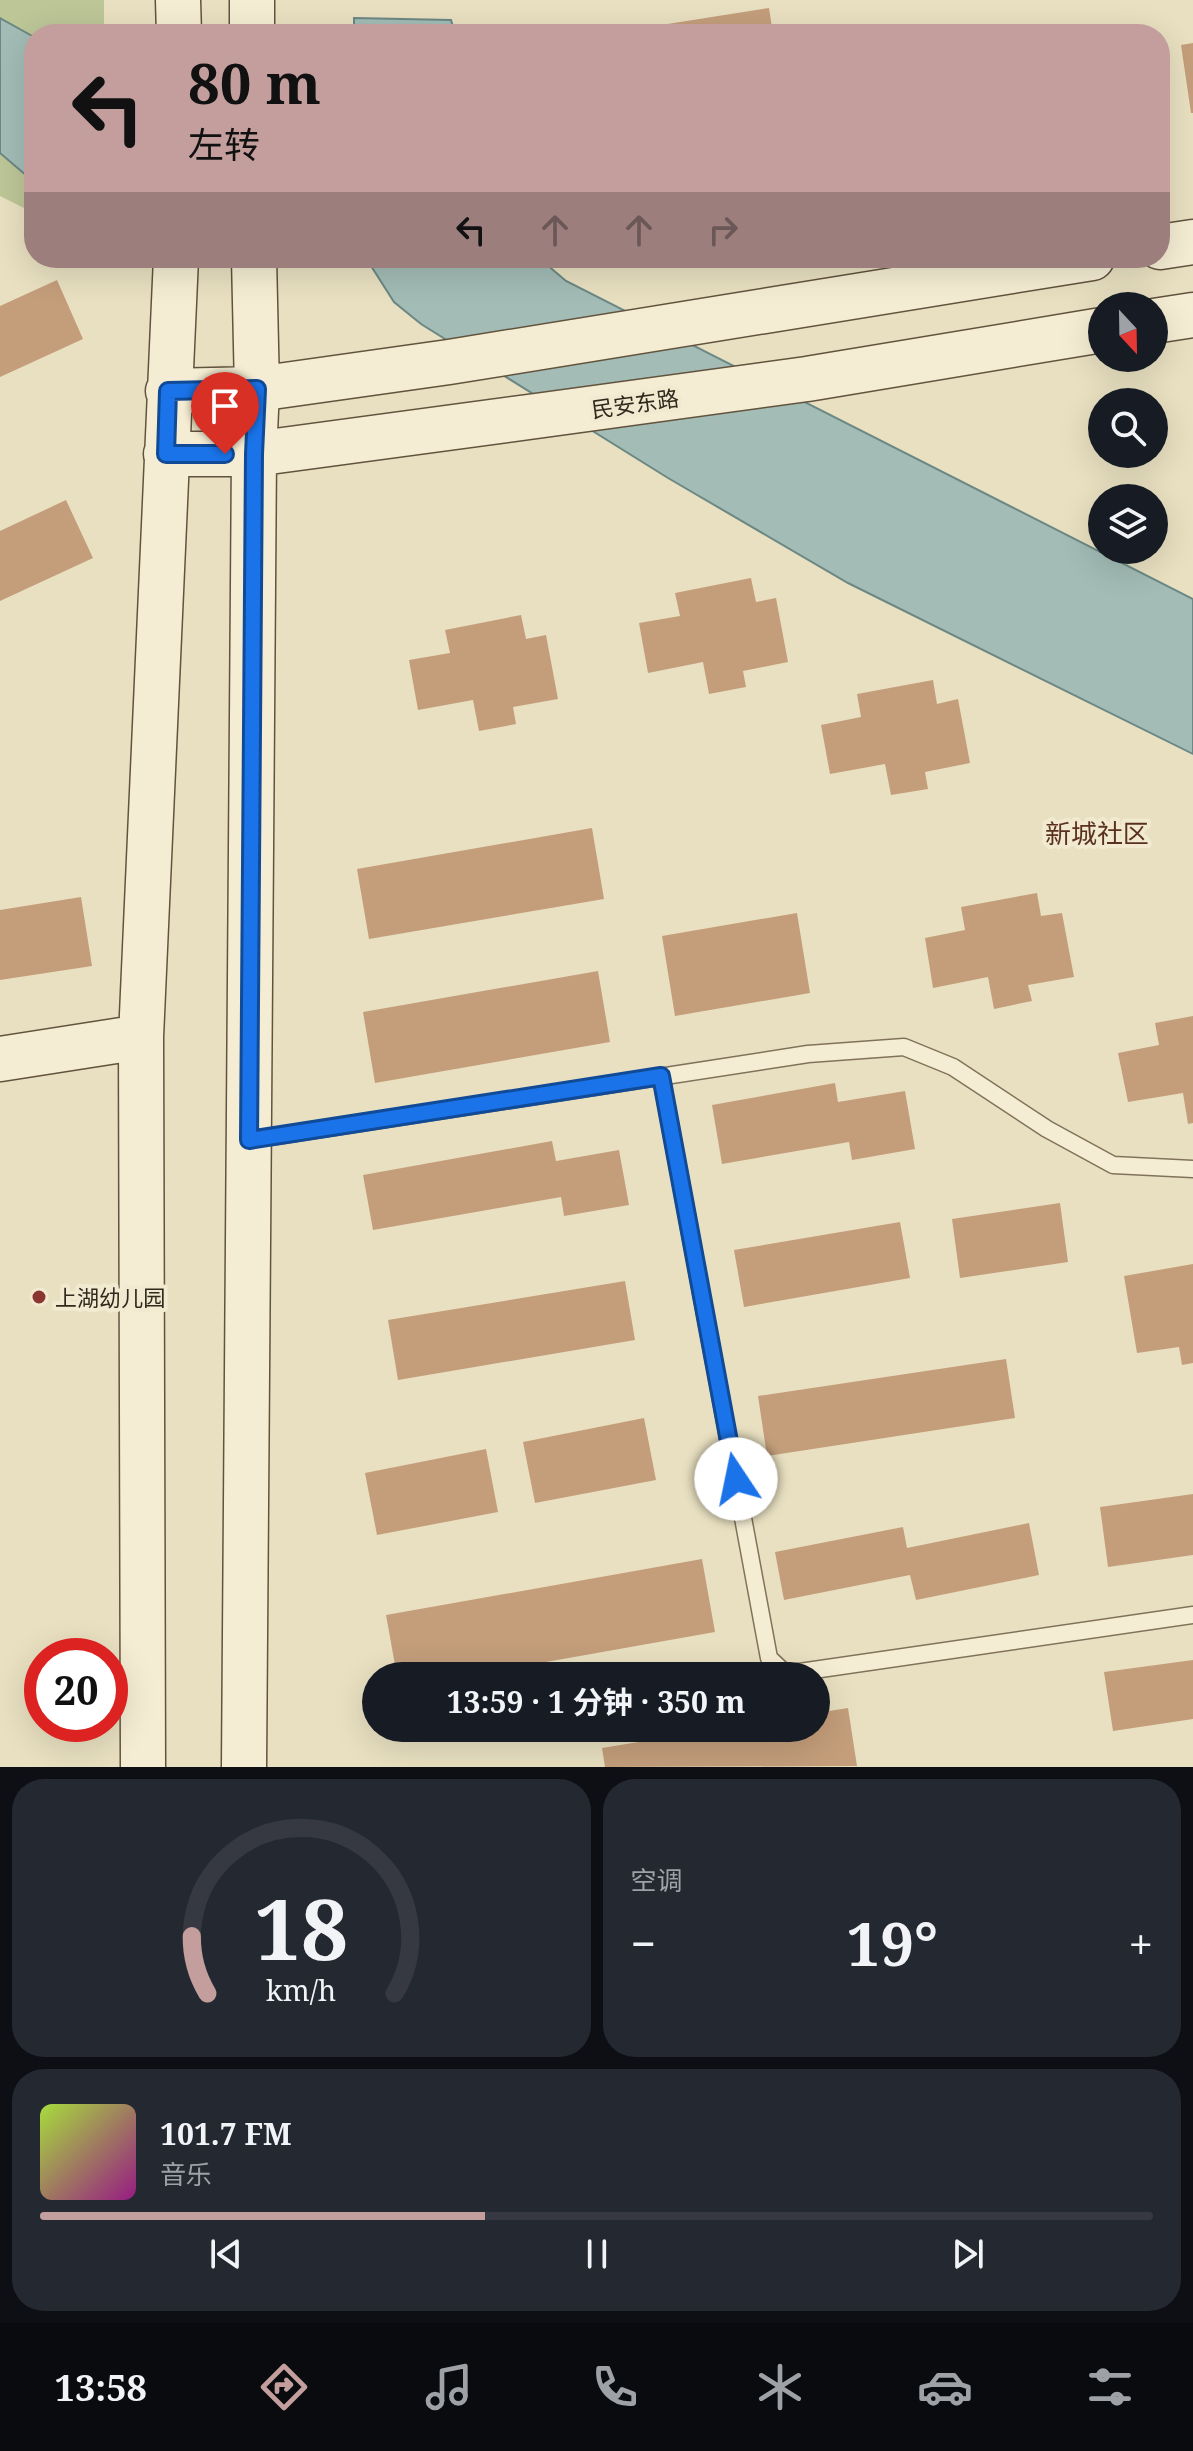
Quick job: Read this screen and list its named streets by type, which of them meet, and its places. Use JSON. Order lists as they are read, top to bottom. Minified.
{"streets":{"main road":["民安东路"]},"districts":["新城社区"],"places":["上湖幼儿园"],"north":"bottom","page":{"turn":["80 m","左转"],"limit":"20","trip":"13:59 · 1 分钟 · 350 m","tile":"空调","heat":["−","19°","+"],"song":["101.7 FM","音乐"],"tabs":"13:58","gauge":["18","km/h"]}}
